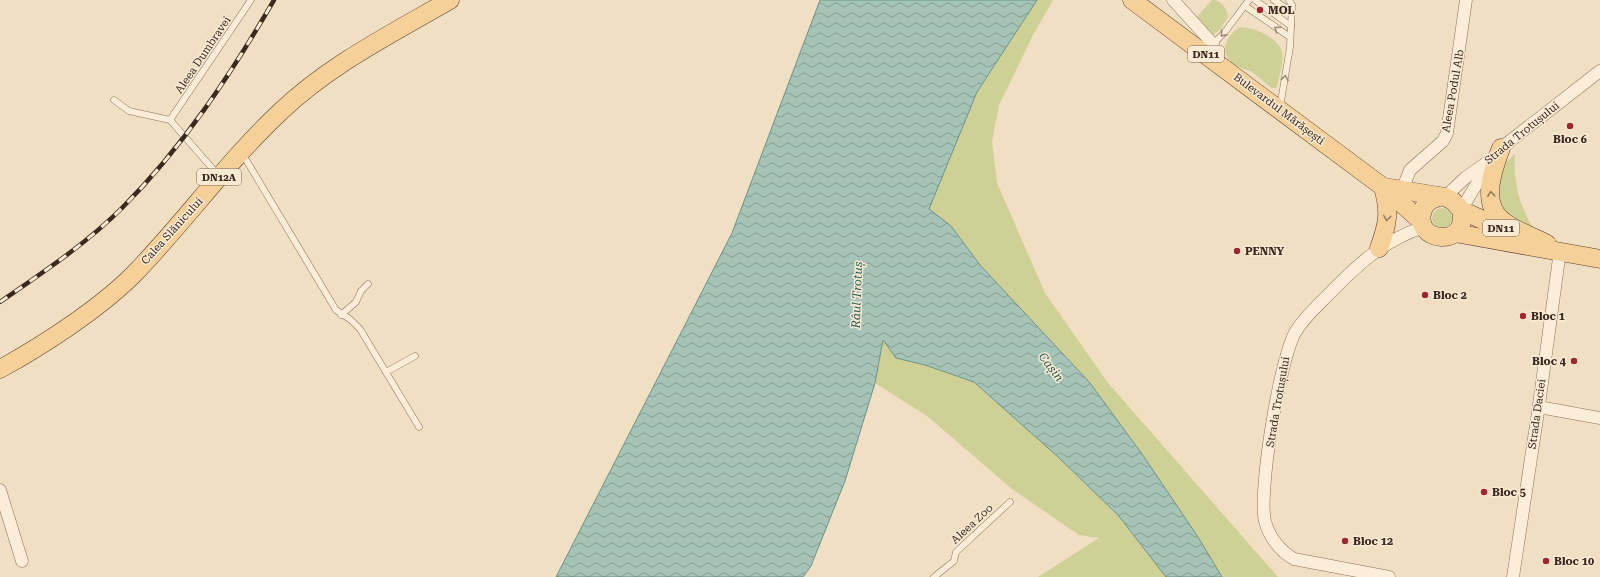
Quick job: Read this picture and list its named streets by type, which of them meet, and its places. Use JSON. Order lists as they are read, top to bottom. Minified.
{"streets":{"main road":["DN11","Bulevardul Mărășești","DN12A","Calea Slănicului"],"street":["Aleea Podul Alb","Strada Trotușului","Strada Daciei"],"lane":["Aleea Dumbravei","Aleea Zoo"]},"crossings":[["DN11","Aleea Podul Alb"],["DN11","Bulevardul Mărășești"],["DN11","Strada Trotușului"],["DN11","Strada Daciei"],["Bulevardul Mărășești","Strada Trotușului"]],"water":["Râul Trotuș","Cașin"],"places":["MOL","Bloc 6","PENNY","Bloc 2","Bloc 1","Bloc 4","Bloc 5","Bloc 12","Bloc 10"]}
